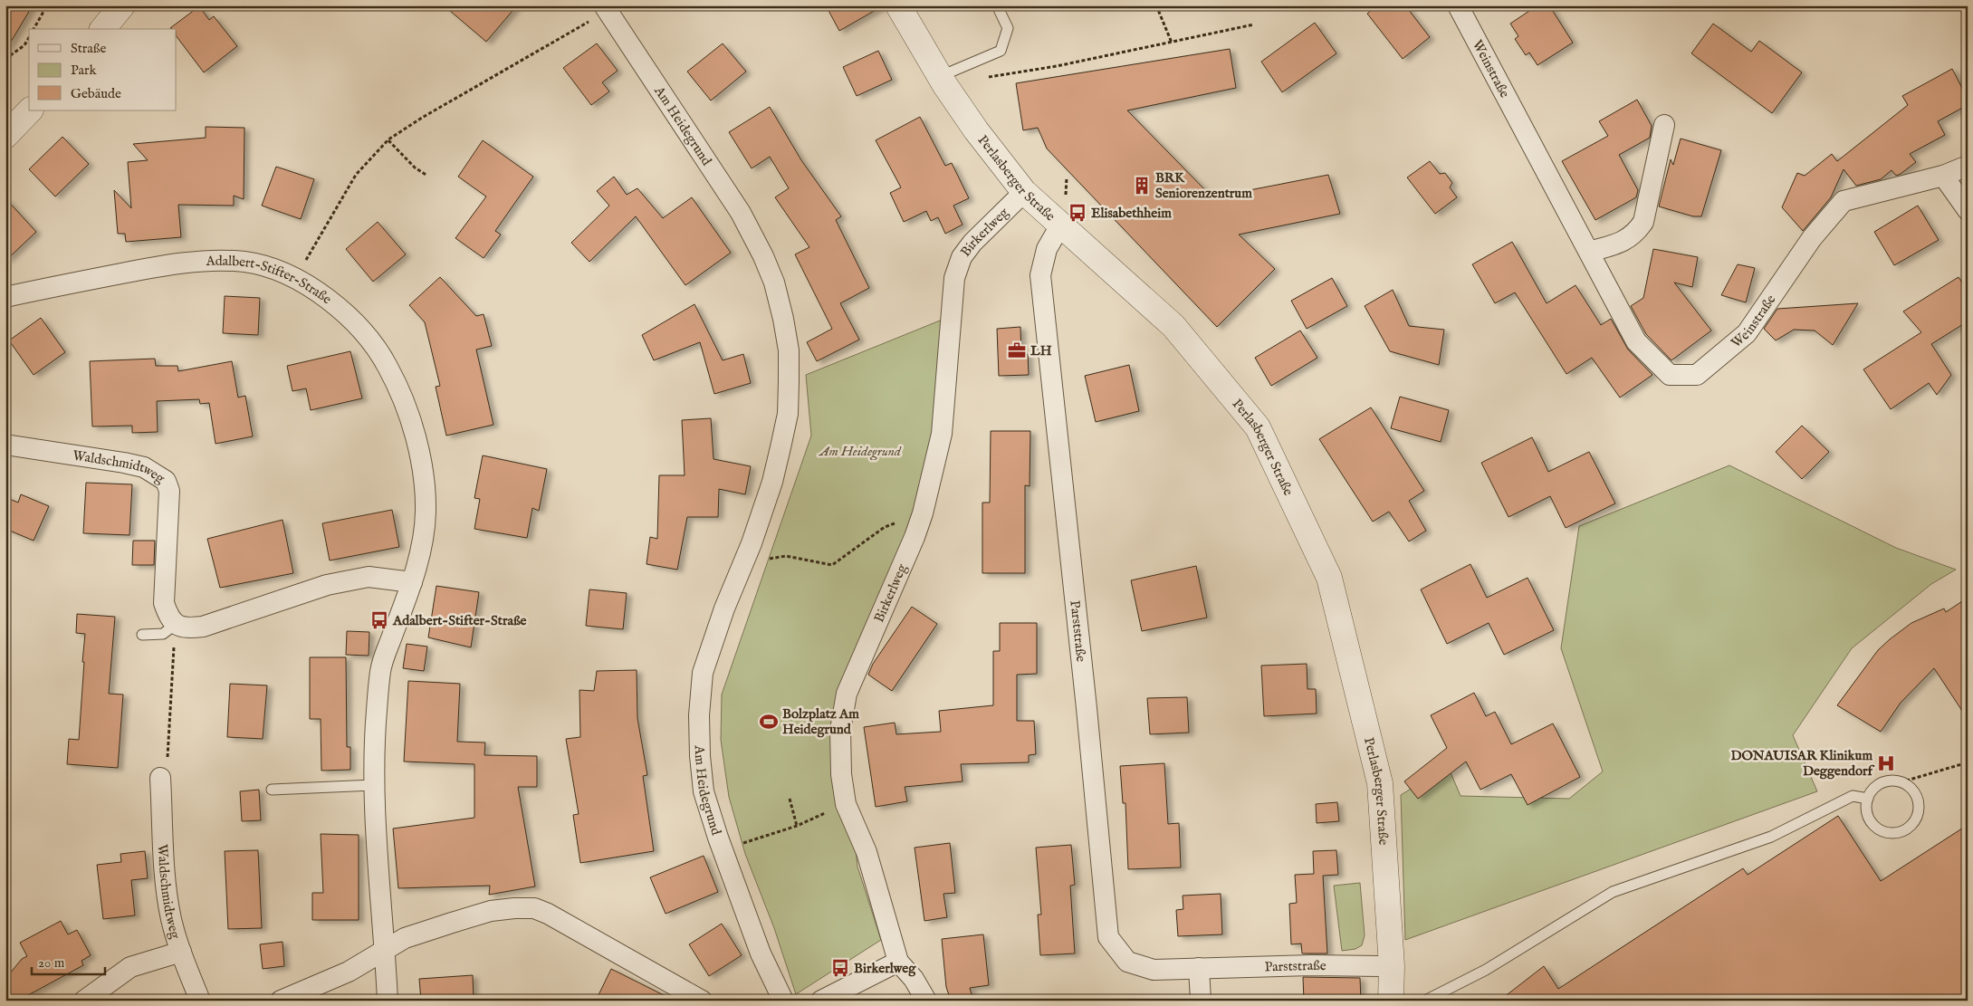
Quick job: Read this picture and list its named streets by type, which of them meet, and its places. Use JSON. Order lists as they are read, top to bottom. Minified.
{"streets":{"street":["Weinstraße","Am Heidegrund","Perlasberger Straße","Birkerlweg","Adalbert-Stifter-Straße","Waldschmidtweg","Parststraße"]},"crossings":[["Perlasberger Straße","Birkerlweg"],["Perlasberger Straße","Parststraße"]],"parks":["Am Heidegrund"],"places":{"building":["BRK Seniorenzentrum"],"bus stop":["Elisabethheim","Adalbert-Stifter-Straße","Birkerlweg"],"office":["LH"],"sports":["Bolzplatz Am Heidegrund"],"hospital":["DONAUISAR Klinikum Deggendorf"]},"legend":["Straße","Park","Gebäude"],"scale_bar":"20 m"}
